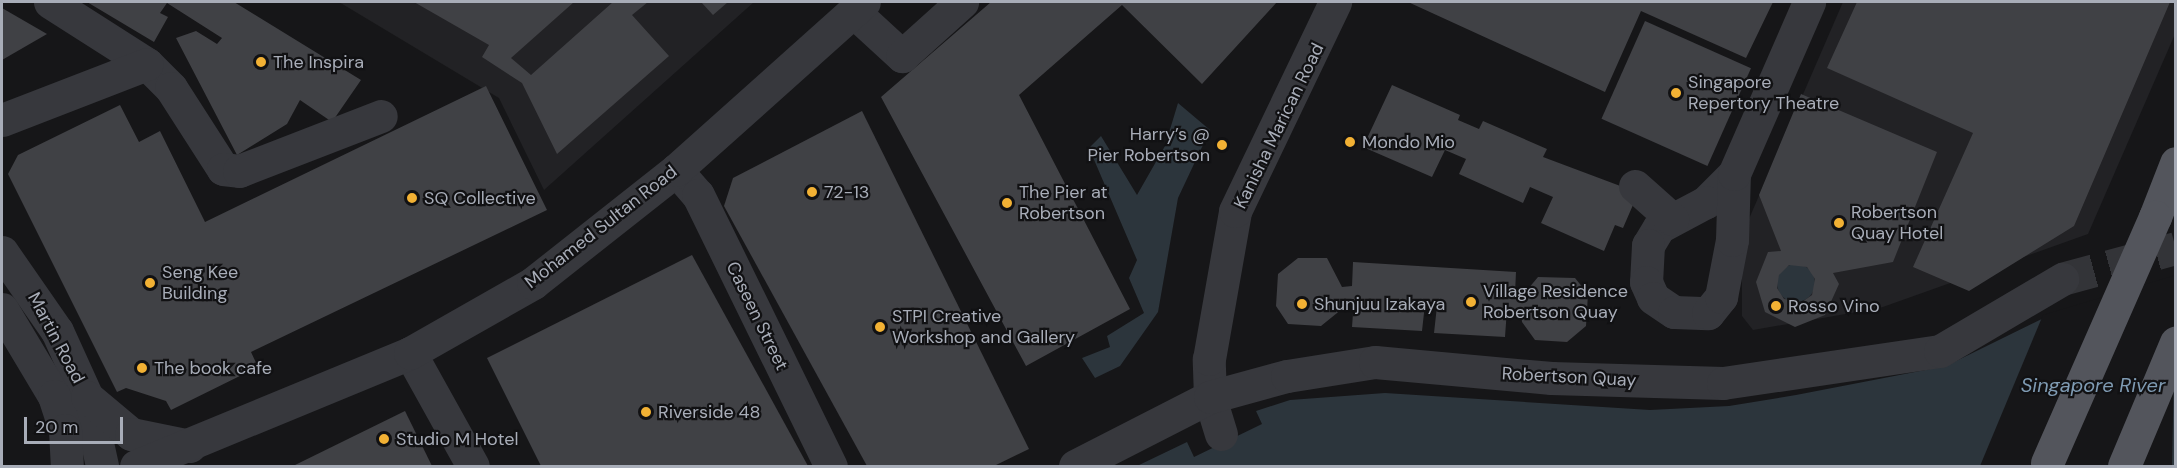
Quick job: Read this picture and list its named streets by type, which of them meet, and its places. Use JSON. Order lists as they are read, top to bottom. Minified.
{"streets":{"street":["Kanisha Marican Road","Mohamed Sultan Road","Caseen Street","Martin Road","Robertson Quay"]},"crossings":[["Kanisha Marican Road","Robertson Quay"],["Mohamed Sultan Road","Caseen Street"]],"water":["Singapore River"],"places":["The Inspira","Singapore Repertory Theatre","Mondo Mio","Harry’s @ Pier Robertson","72-13","SQ Collective","The Pier at Robertson","Robertson Quay Hotel","Seng Kee Building","Village Residence Robertson Quay","Shunjuu Izakaya","Rosso Vino","STPI Creative Workshop and Gallery","The book cafe","Riverside 48","Studio M Hotel"],"scale_bar":"20 m"}
